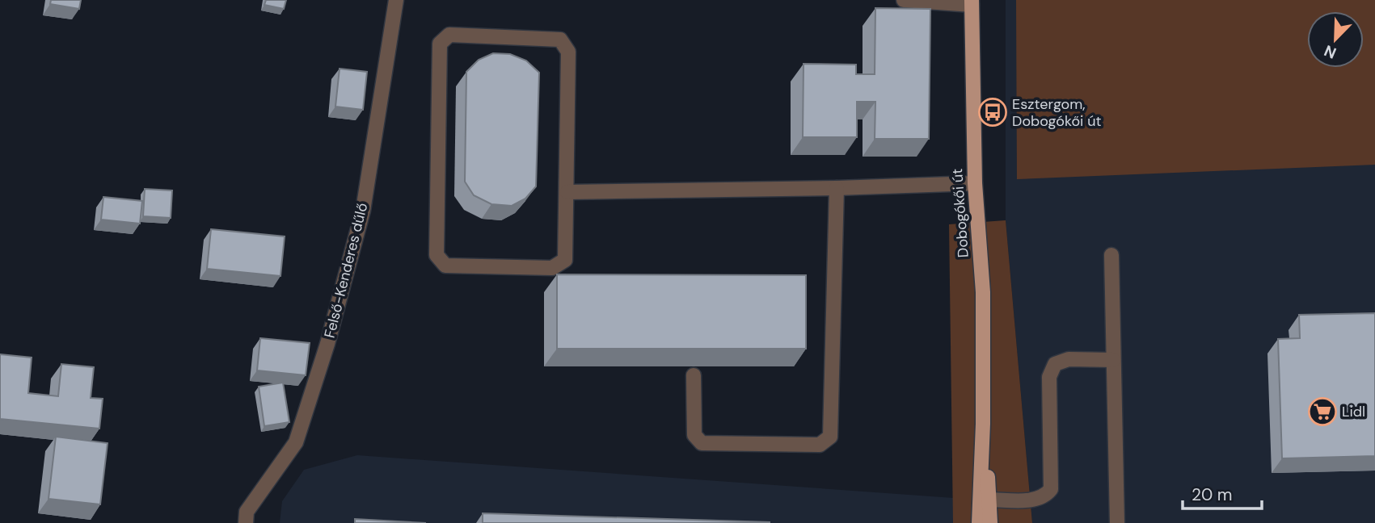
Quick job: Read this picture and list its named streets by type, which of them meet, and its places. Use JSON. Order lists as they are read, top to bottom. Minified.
{"streets":{"main road":["Dobogókői út"],"street":["Felső-Kenderes dűlő"]},"places":{"bus stop":["Esztergom, Dobogókői út"],"supermarket":["Lidl"]},"scale_bar":"20 m","north":"bottom left"}
